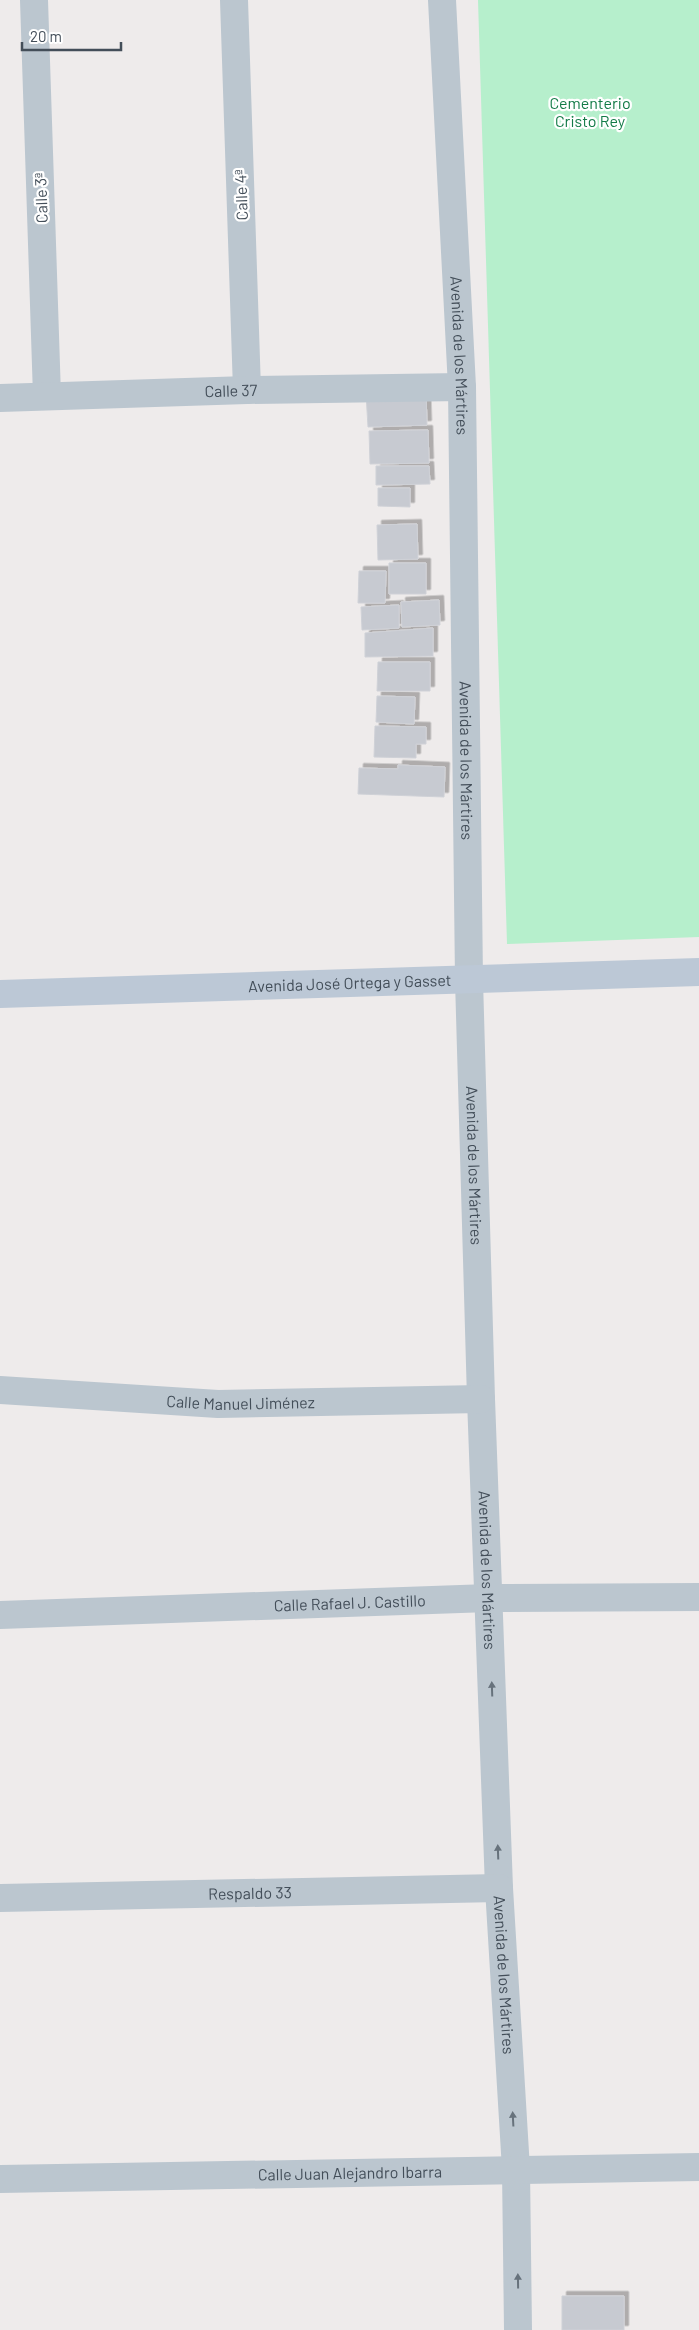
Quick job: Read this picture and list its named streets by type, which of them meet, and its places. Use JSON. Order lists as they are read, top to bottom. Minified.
{"streets":{"main road":["Avenida José Ortega y Gasset"],"street":["Calle 4ª","Calle 3ª","Avenida de los Mártires","Calle 37","Calle Manuel Jiménez","Calle Rafael J. Castillo","Respaldo 33","Calle Juan Alejandro lbarra"]},"crossings":[["Calle 4ª","Calle 37"],["Calle 3ª","Calle 37"],["Avenida de los Mártires","Calle 37"],["Avenida de los Mártires","Avenida José Ortega y Gasset"],["Avenida de los Mártires","Calle Manuel Jiménez"],["Avenida de los Mártires","Calle Rafael J. Castillo"],["Avenida de los Mártires","Respaldo 33"],["Avenida de los Mártires","Calle Juan Alejandro lbarra"]],"parks":["Cementerio Cristo Rey"],"scale_bar":"20 m"}
